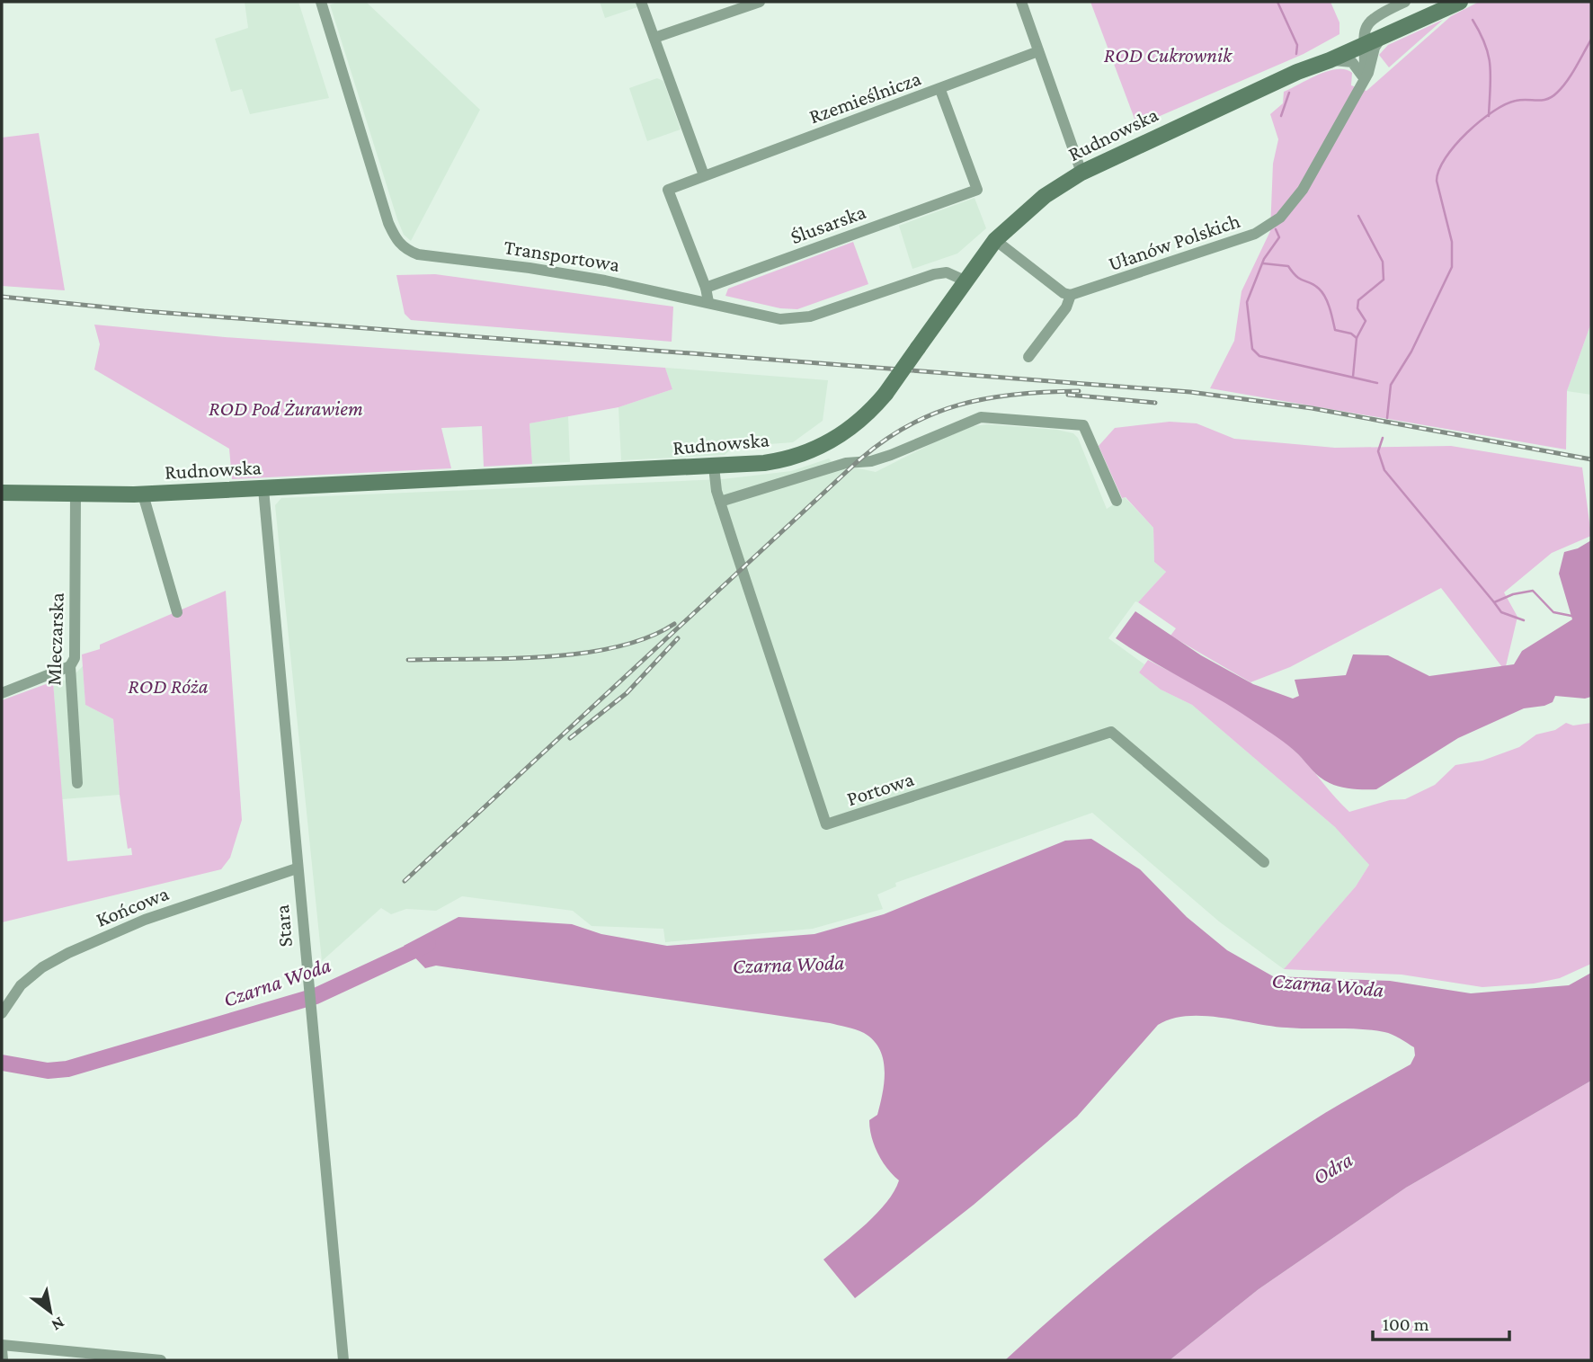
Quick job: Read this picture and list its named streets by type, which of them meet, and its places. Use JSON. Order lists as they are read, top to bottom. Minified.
{"streets":{"main road":["Rudnowska"],"street":["Rzemieślnicza","Ślusarska","Ułanów Polskich","Transportowa","Mleczarska","Portowa","Końcowa","Stara"]},"crossings":[["Rzemieślnicza","Ślusarska"],["Rudnowska","Ułanów Polskich"],["Rudnowska","Transportowa"],["Rudnowska","Mleczarska"],["Rudnowska","Portowa"],["Rudnowska","Stara"],["Końcowa","Stara"]],"water":["Czarna Woda","Odra"],"parks":["ROD Cukrownik","ROD Pod Żurawiem","ROD Róża"],"scale_bar":"100 m","north":"bottom right"}
